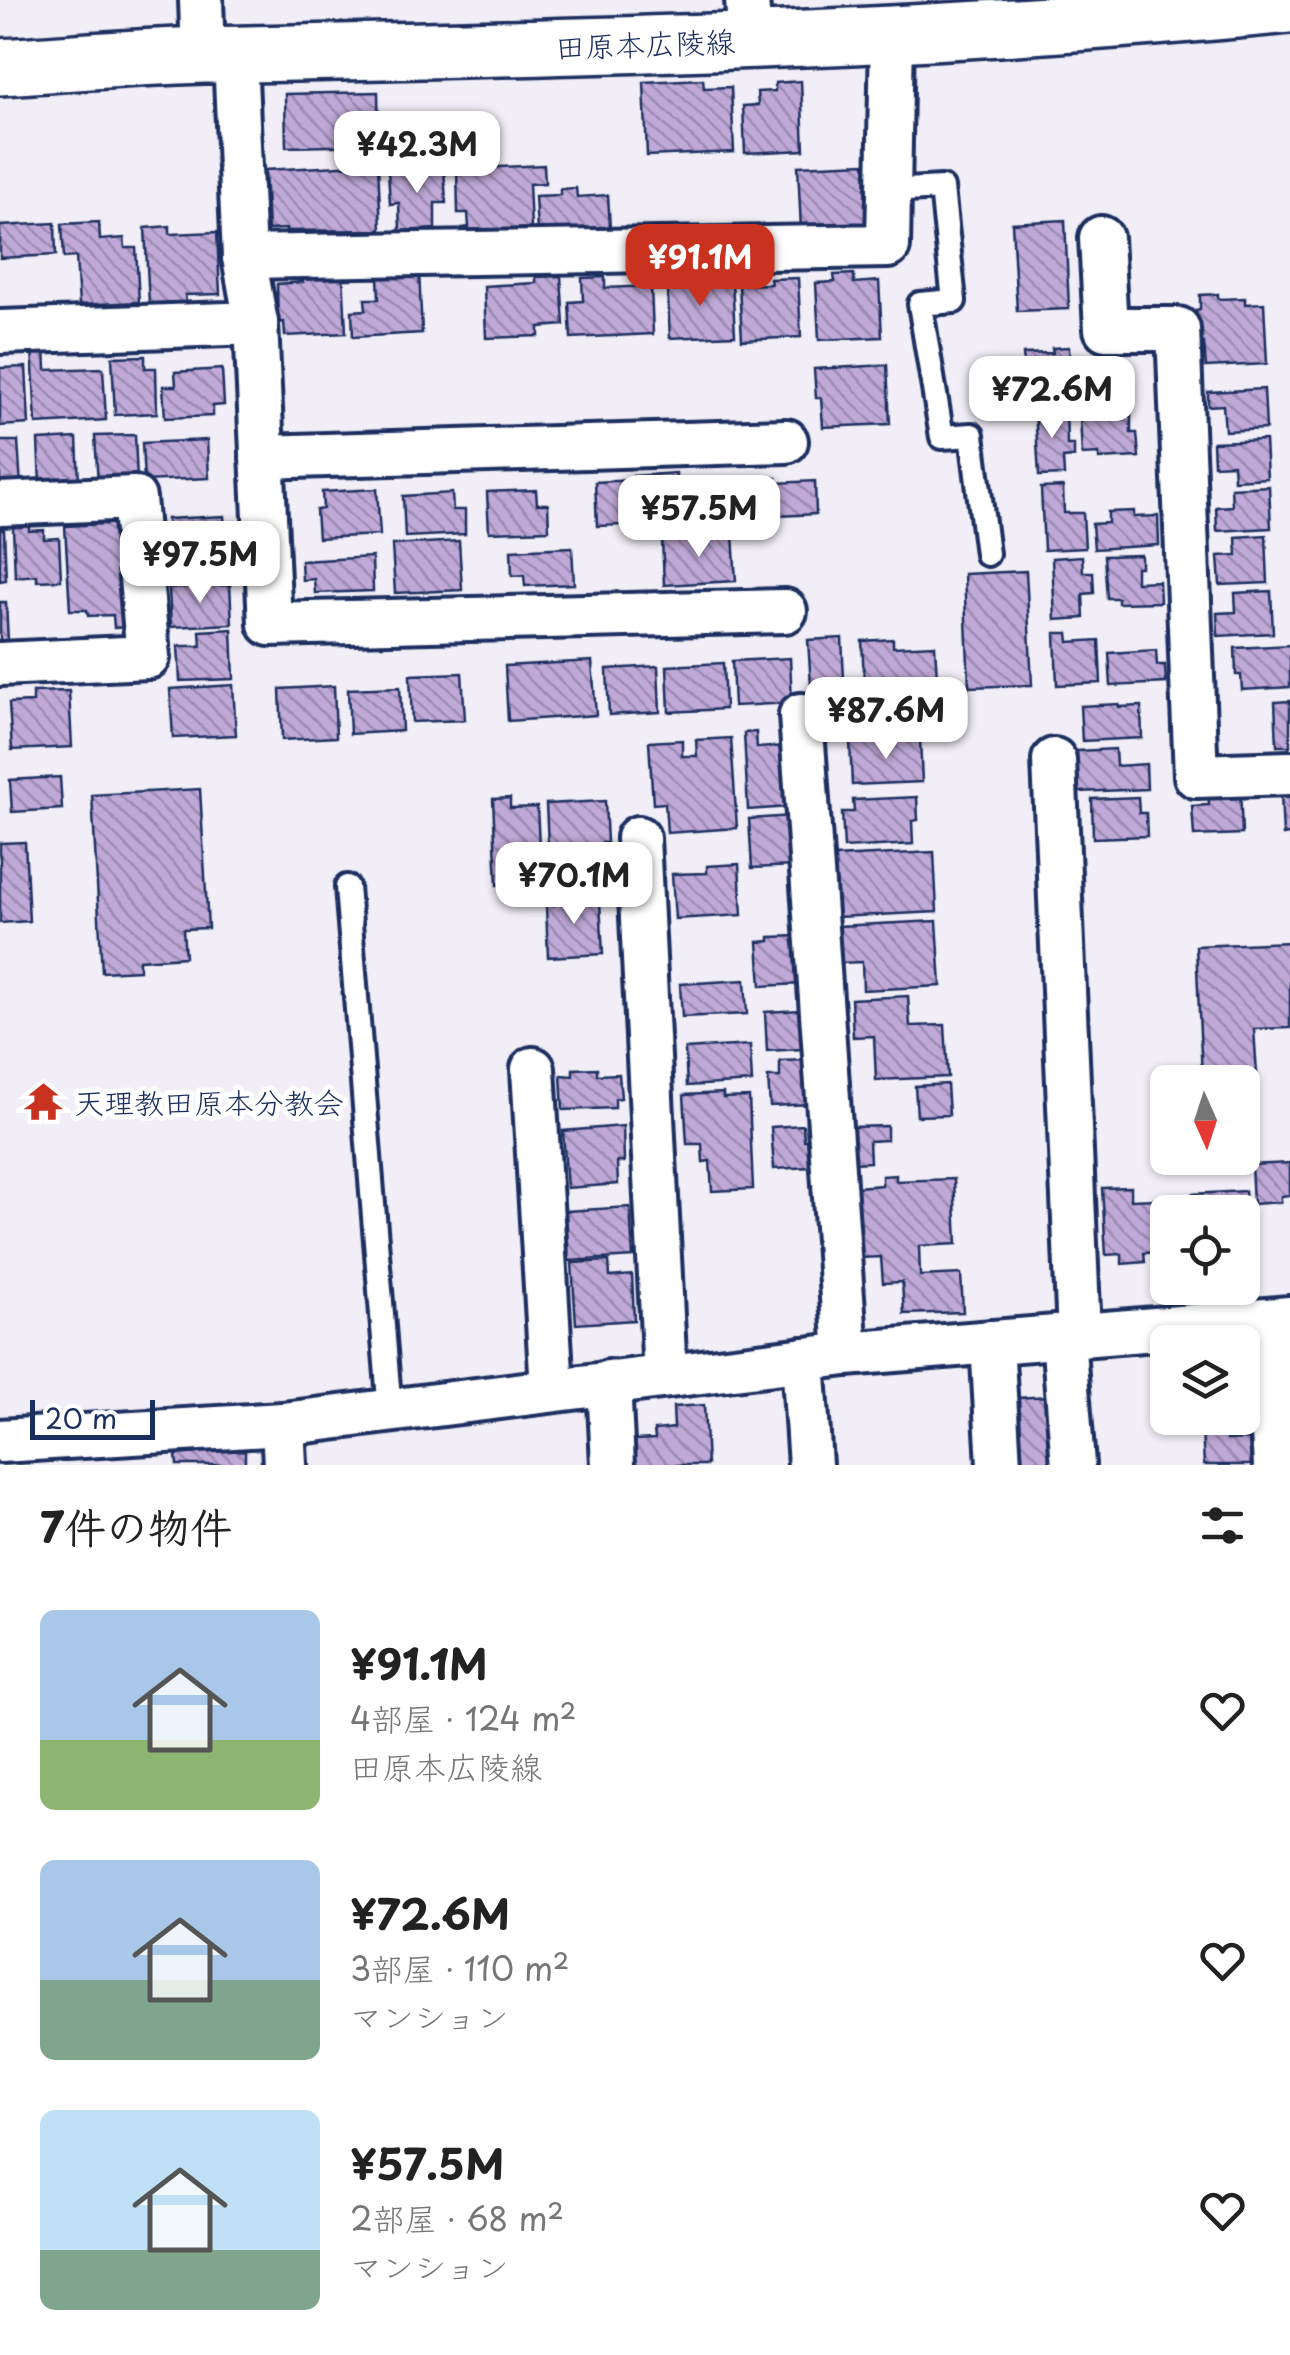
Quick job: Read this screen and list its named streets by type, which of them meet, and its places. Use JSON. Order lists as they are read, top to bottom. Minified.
{"streets":{"main road":["田原本広陵線"]},"places":{"temple":["天理教田原本分教会"]},"scale_bar":"20 m","north":"bottom","page":{"price":["¥42.3M","¥91.1M","¥72.6M","¥57.5M","¥97.5M","¥87.6M","¥70.1M"],"scale":"20 m","heading":"7件の物件","list":[{"name":"¥91.1M","note":"4部屋 · 124 m² · 田原本広陵線"},{"name":"¥72.6M","note":"3部屋 · 110 m² · マンション"},{"name":"¥57.5M","note":"2部屋 · 68 m² · マンション"}]}}
